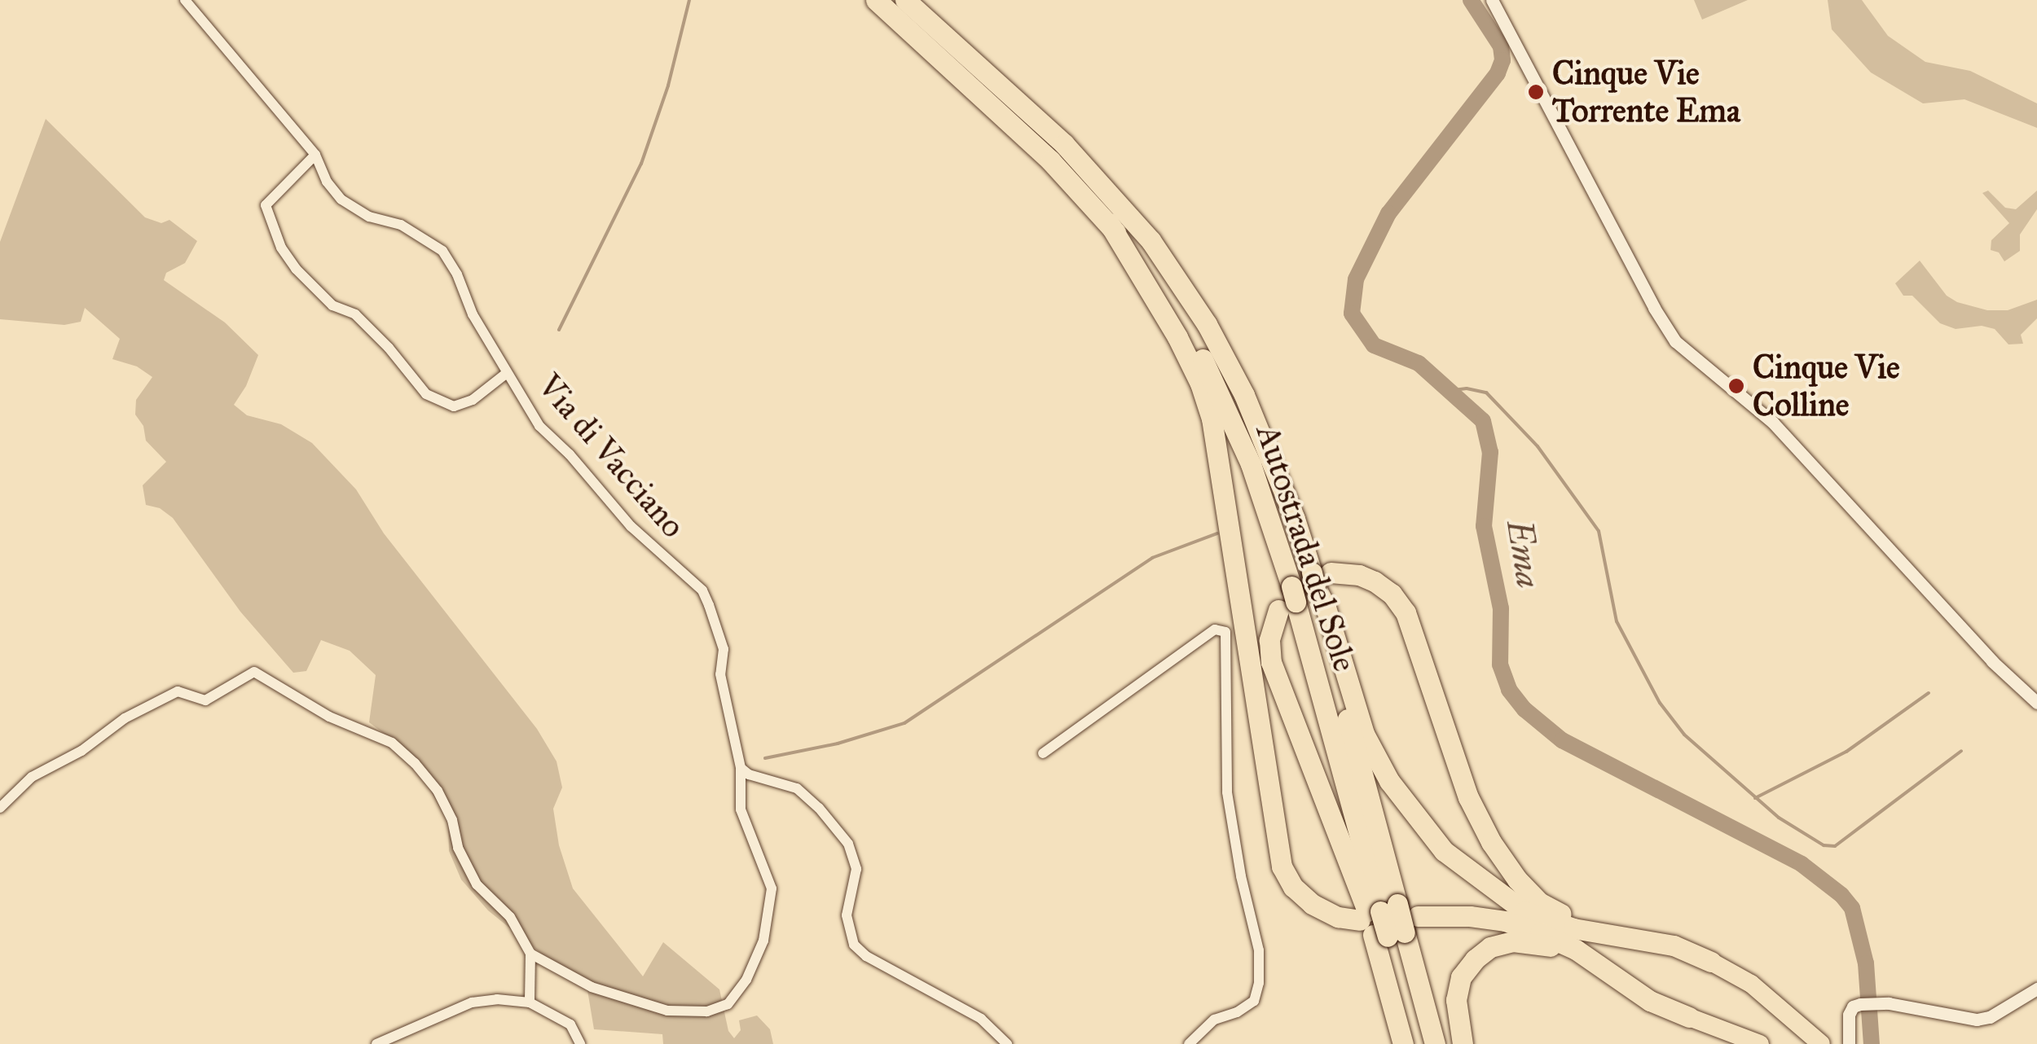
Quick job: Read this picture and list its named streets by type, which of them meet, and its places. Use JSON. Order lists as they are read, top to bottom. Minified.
{"streets":{"highway":["Autostrada del Sole"],"street":["Via di Vacciano"]},"water":["Ema"],"places":["Cinque Vie Torrente Ema","Cinque Vie Colline"]}
